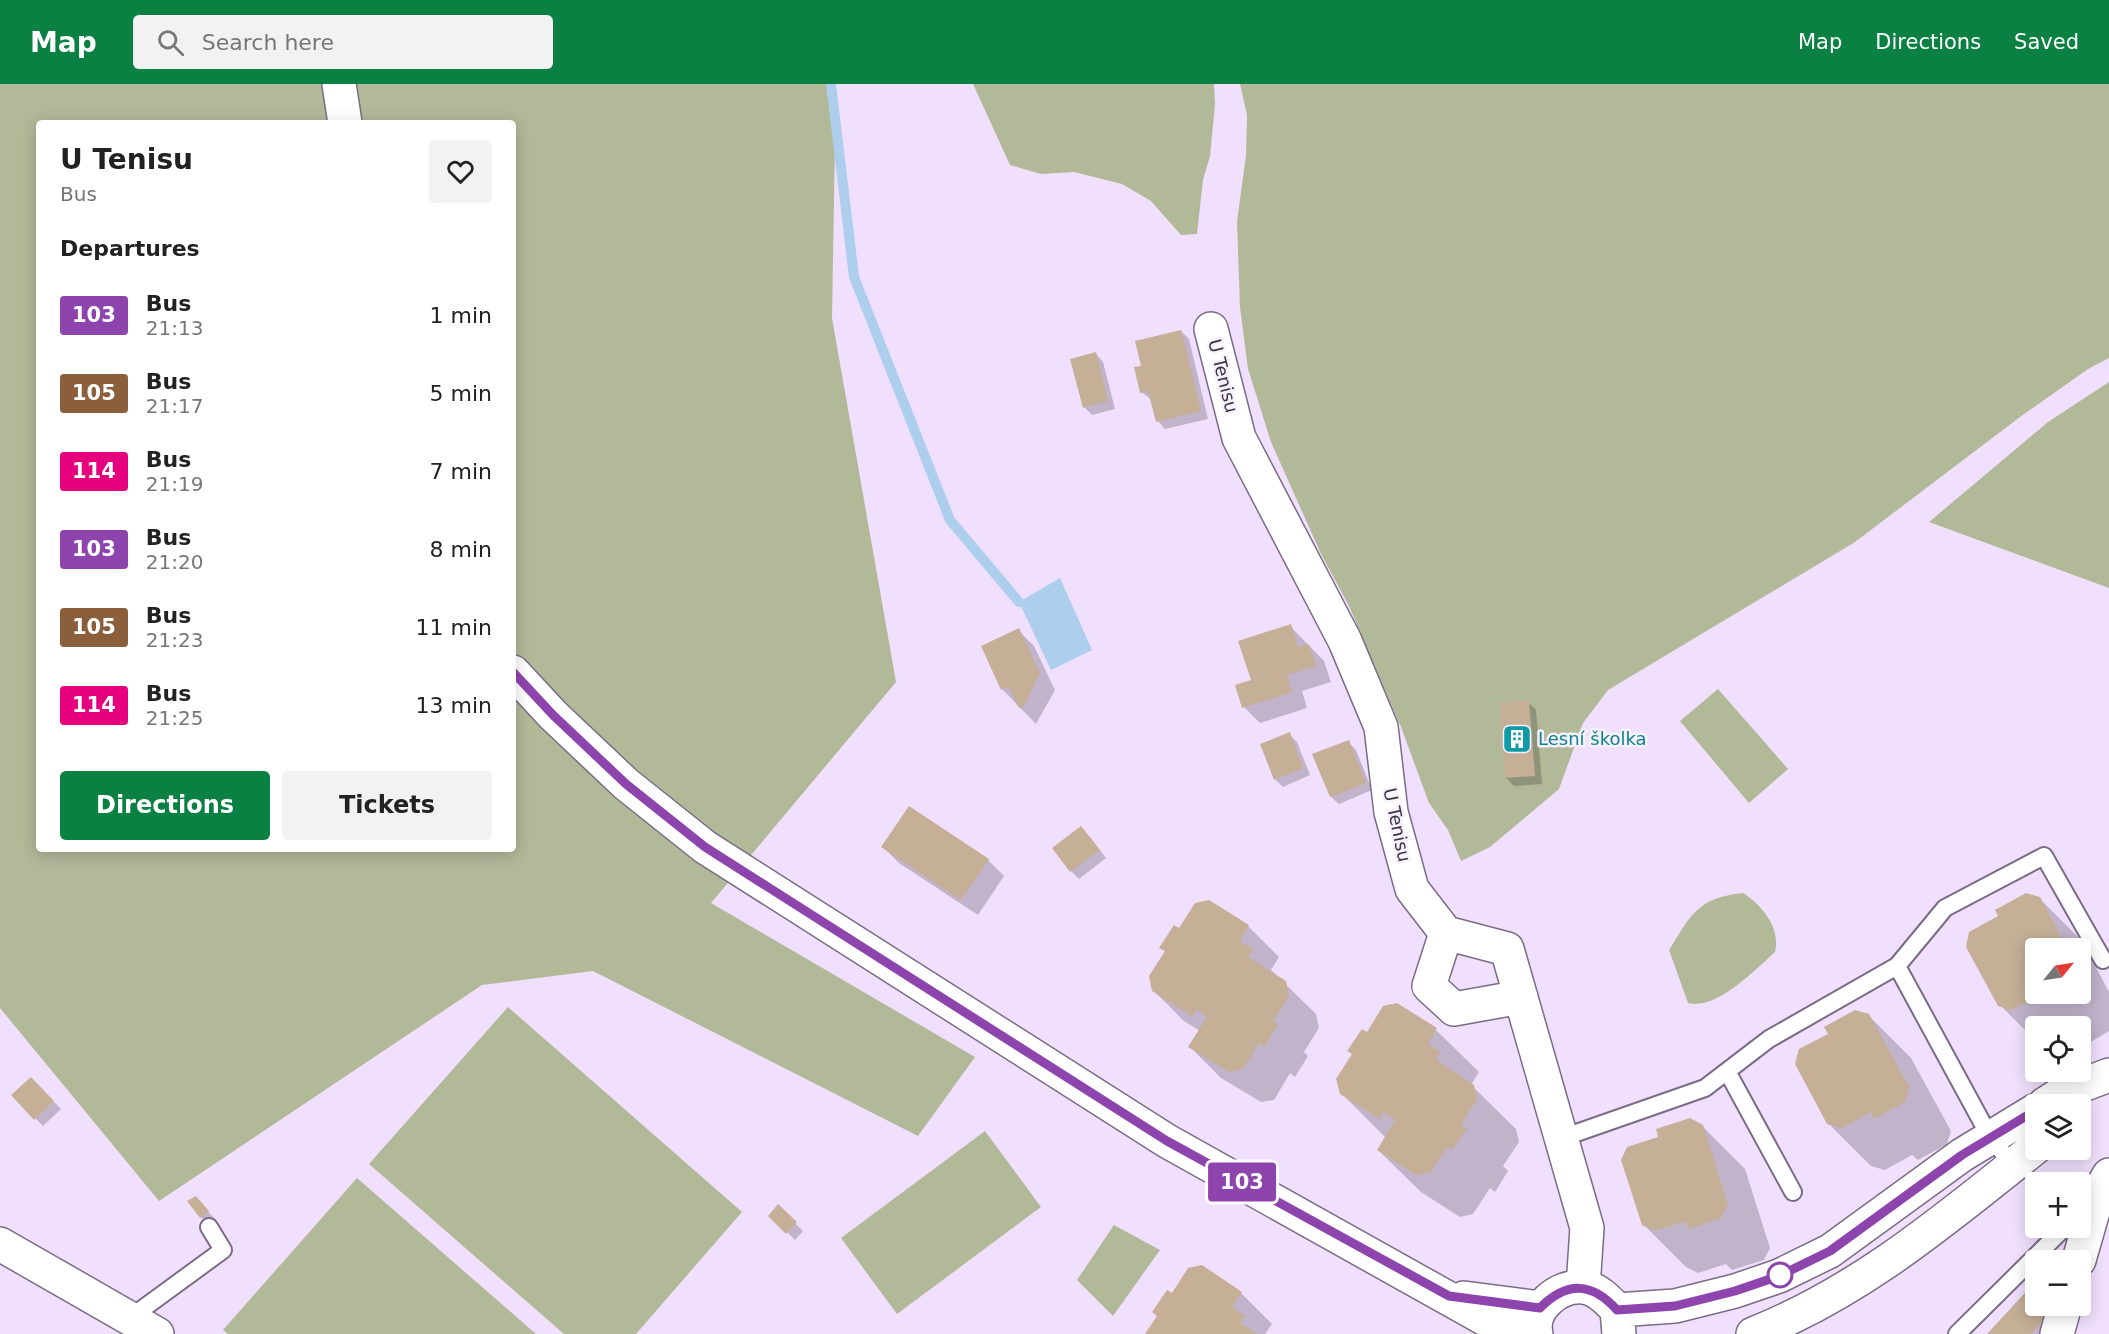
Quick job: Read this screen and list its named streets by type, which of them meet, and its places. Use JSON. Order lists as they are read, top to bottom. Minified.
{"streets":{"street":["U Tenisu"]},"places":{"building":["Lesní školka"]},"lines":["bus line 103"],"north":"top right","page":{"header":"Map","search":"Search here","nav":["Map","Directions","Saved"],"on_map":"103","heading":[["U Tenisu","Bus"],"Departures"],"list":[{"mark":"103","name":"Bus","note":"21:13","value":"1 min"},{"mark":"105","name":"Bus","note":"21:17","value":"5 min"},{"mark":"114","name":"Bus","note":"21:19","value":"7 min"},{"mark":"103","name":"Bus","note":"21:20","value":"8 min"},{"mark":"105","name":"Bus","note":"21:23","value":"11 min"},{"mark":"114","name":"Bus","note":"21:25","value":"13 min"}],"buttons":["Directions","Tickets"],"map_buttons":["+","−"]}}
